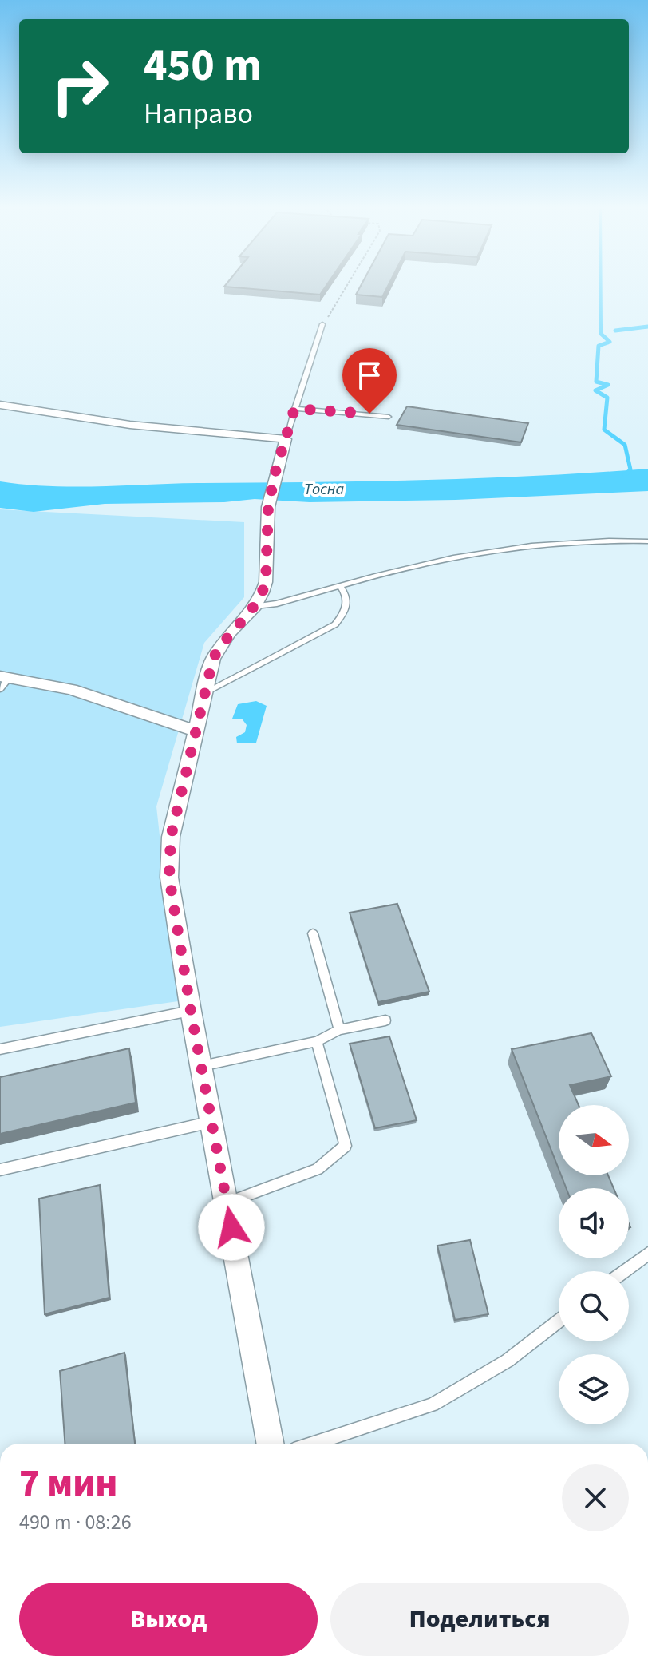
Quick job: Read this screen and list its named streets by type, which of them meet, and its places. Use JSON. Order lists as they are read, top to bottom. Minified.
{"water":["Тосна"],"north":"right","page":{"turn":["450 m","Направо"],"heading":["7 мин","490 m · 08:26"],"buttons":["Выход","Поделиться"]}}
